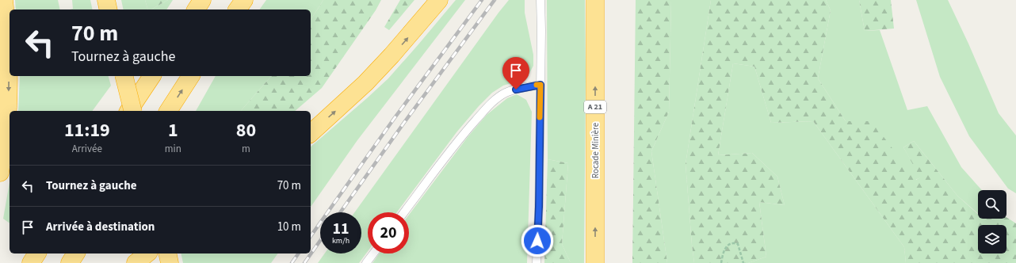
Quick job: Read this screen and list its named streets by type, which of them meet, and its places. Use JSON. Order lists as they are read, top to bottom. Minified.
{"streets":{"highway":["A 21","Rocade Minière"]},"one_way":["Rocade Minière"],"page":{"turn":["70 m","Tournez à gauche"],"eta":["11:19","Arrivée","1","min","80","m"],"list":[{"name":"Tournez à gauche","value":"70 m"},{"name":"Arrivée à destination","value":"10 m"}],"speed":"11 km/h","limit":"20"}}
